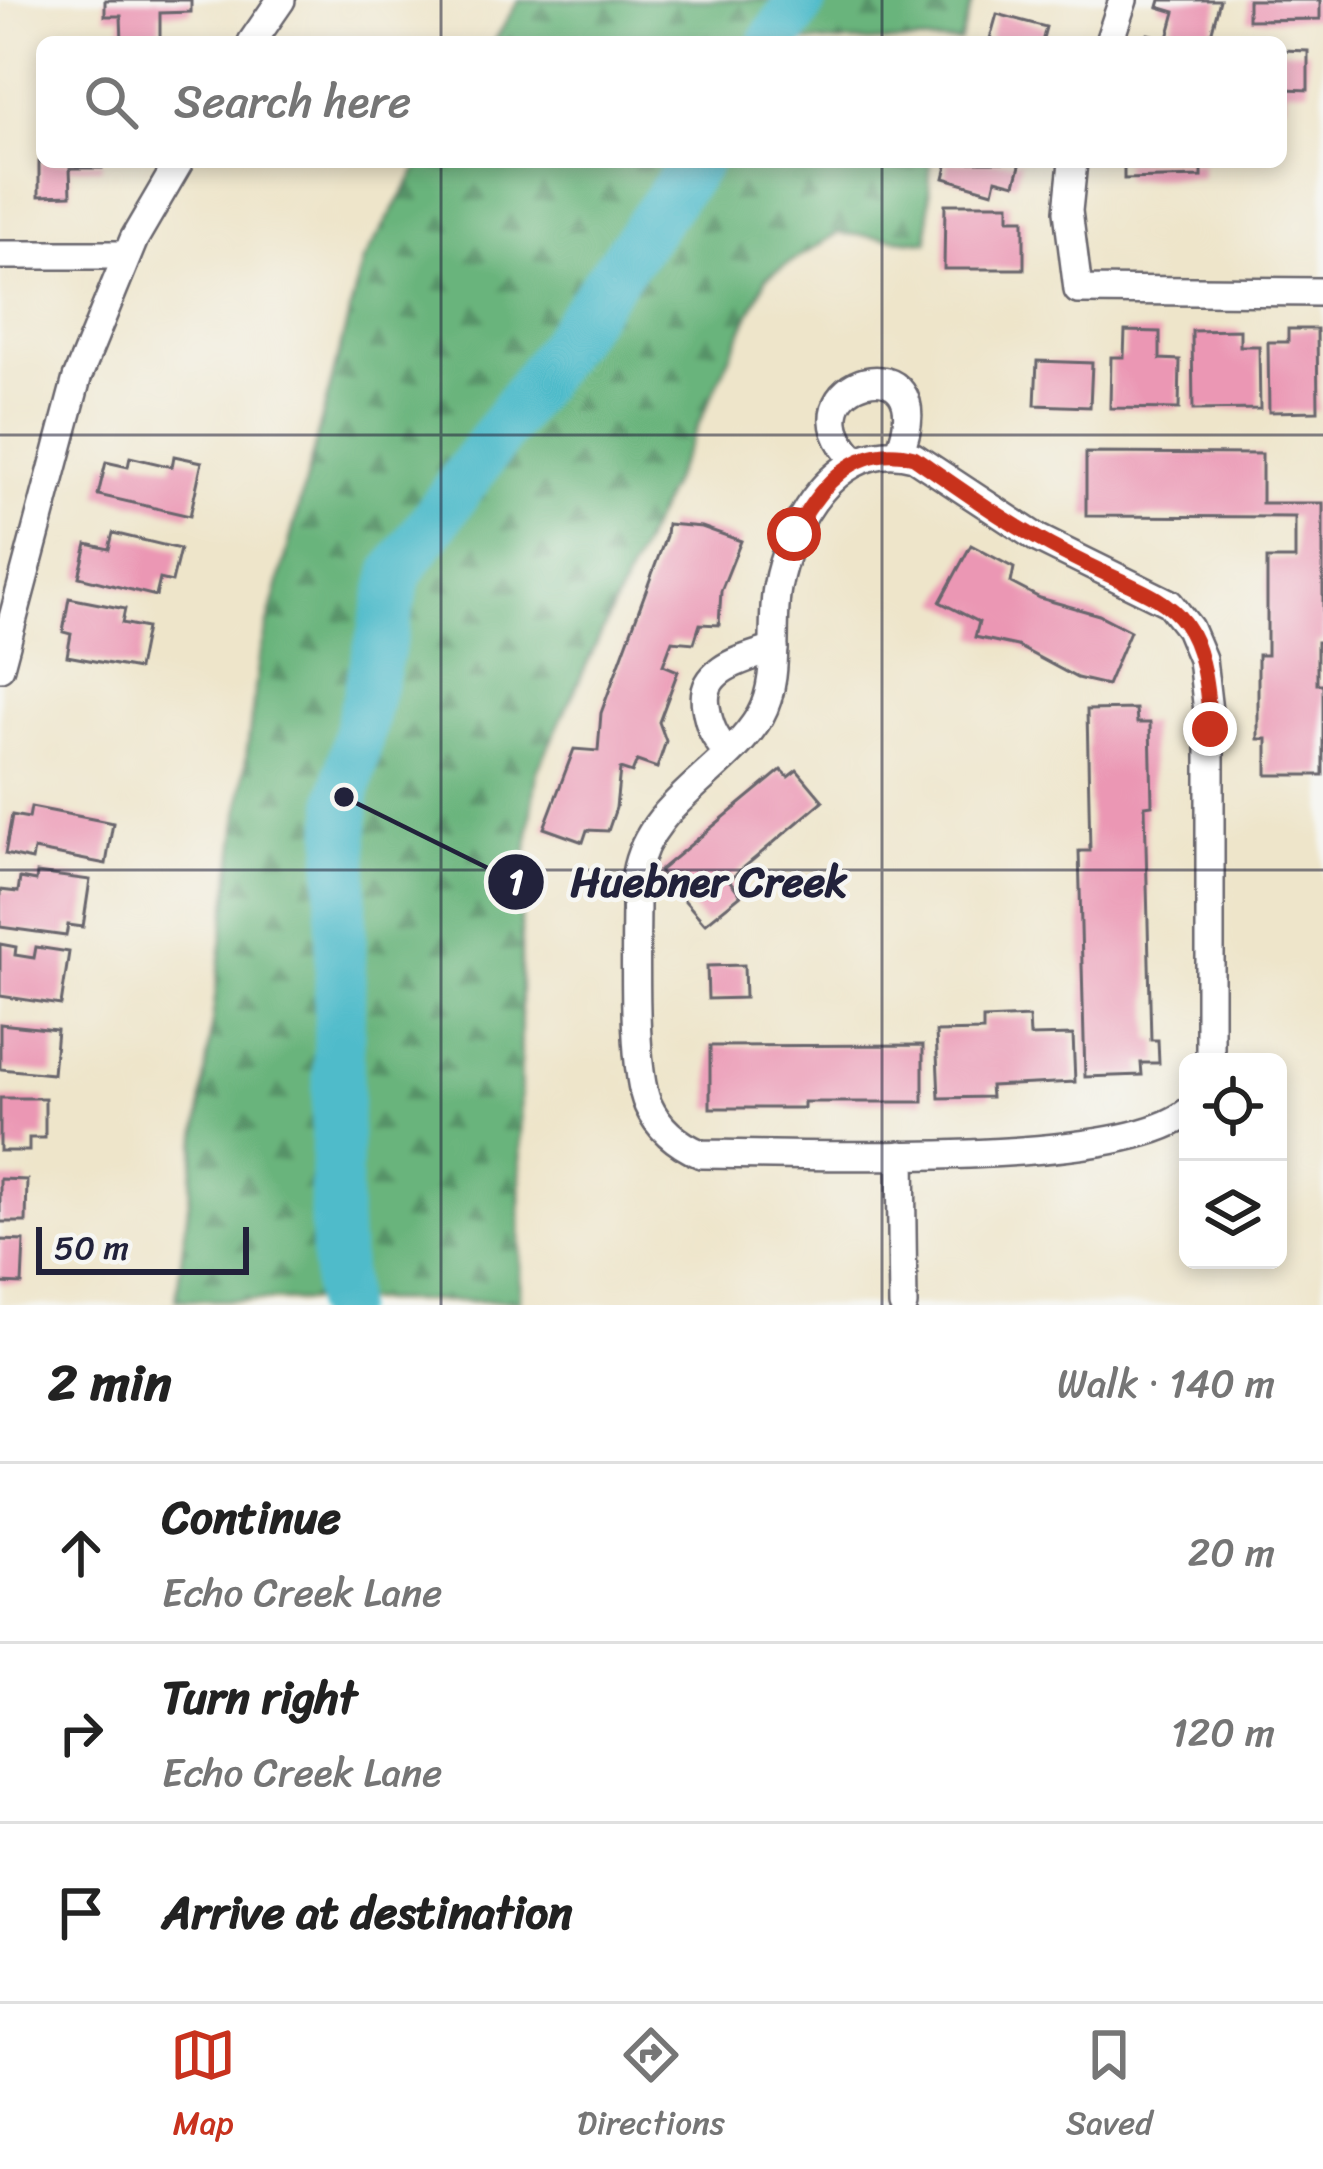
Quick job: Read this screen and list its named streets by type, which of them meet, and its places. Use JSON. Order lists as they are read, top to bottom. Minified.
{"places":["Huebner Creek"],"scale_bar":"50 m","page":{"search":"Search here","scale":"50 m","heading":["2 min","Walk · 140 m"],"list":[["Continue","Echo Creek Lane","20 m"],["Turn right","Echo Creek Lane","120 m"],"Arrive at destination"],"nav":["Map","Directions","Saved"]}}
